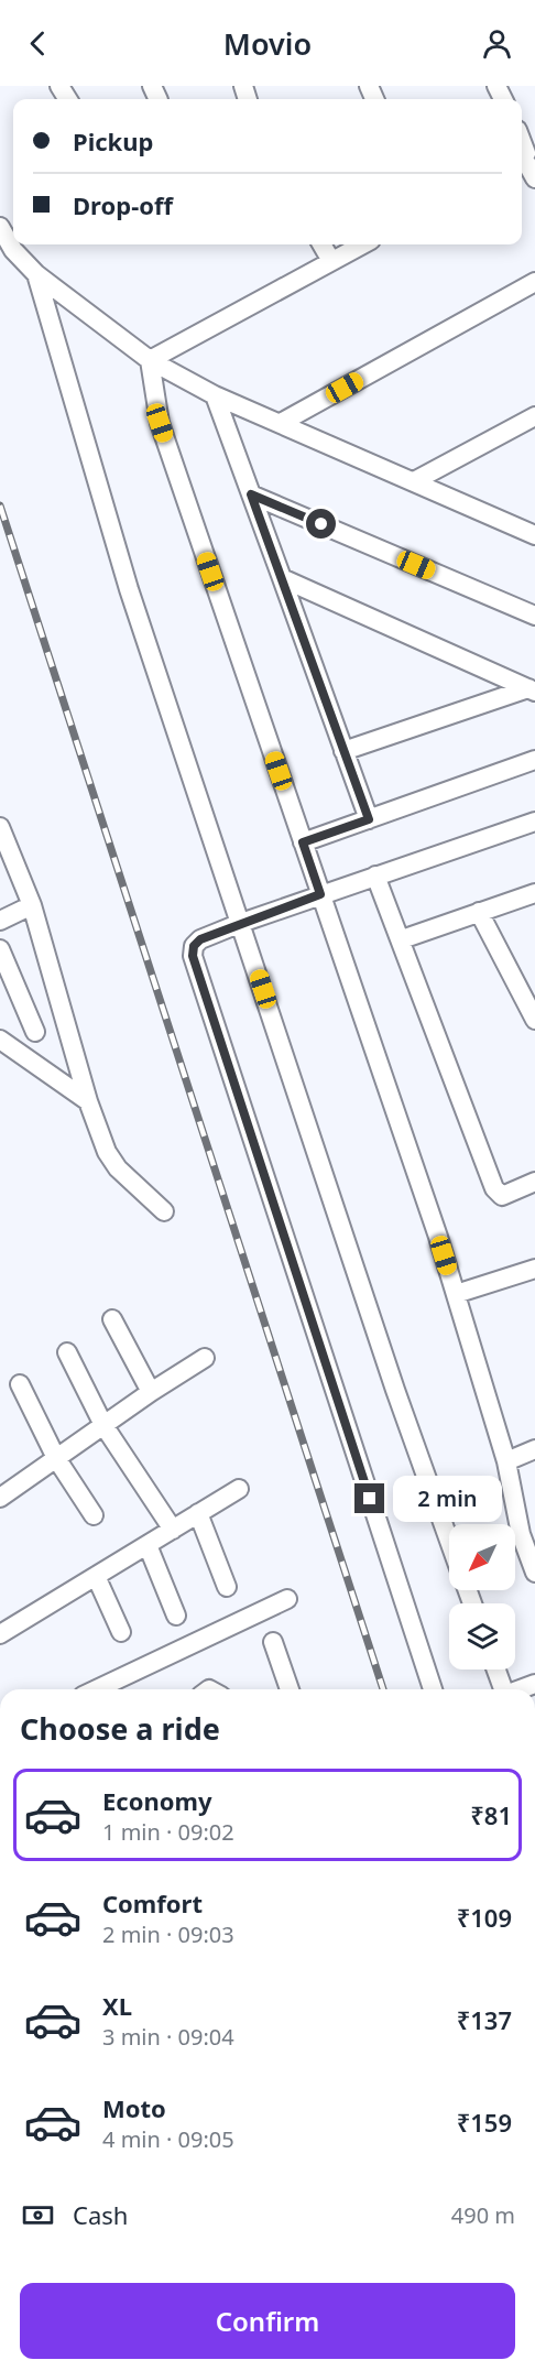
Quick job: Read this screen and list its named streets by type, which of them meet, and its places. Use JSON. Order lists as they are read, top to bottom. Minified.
{"north":"bottom left","page":{"header":"Movio","banner":["Pickup","Drop-off"],"bubble":"2 min","heading":"Choose a ride","list":[{"name":"Economy","note":"1 min · 09:02","value":"₹81"},{"name":"Comfort","note":"2 min · 09:03","value":"₹109"},{"name":"XL","note":"3 min · 09:04","value":"₹137"},{"name":"Moto","note":"4 min · 09:05","value":"₹159"}],"pay":["Cash","490 m"],"buttons":"Confirm"}}
